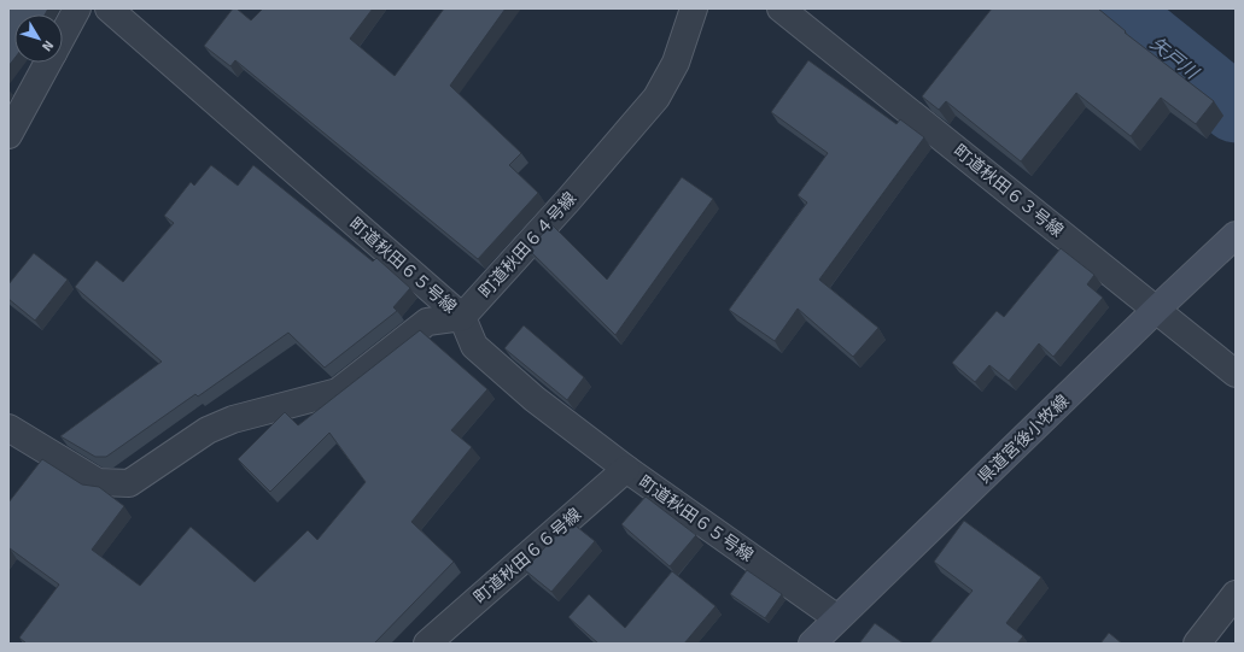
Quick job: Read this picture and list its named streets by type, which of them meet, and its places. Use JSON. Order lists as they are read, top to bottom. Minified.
{"streets":{"main road":["県道宮後小牧線"],"street":["町道秋田６３号線","町道秋田６４号線","町道秋田６５号線","町道秋田６６号線"]},"crossings":[["町道秋田６３号線","県道宮後小牧線"],["町道秋田６４号線","町道秋田６５号線"],["町道秋田６５号線","県道宮後小牧線"],["町道秋田６５号線","町道秋田６６号線"]],"water":["矢戸川"],"north":"bottom right"}
